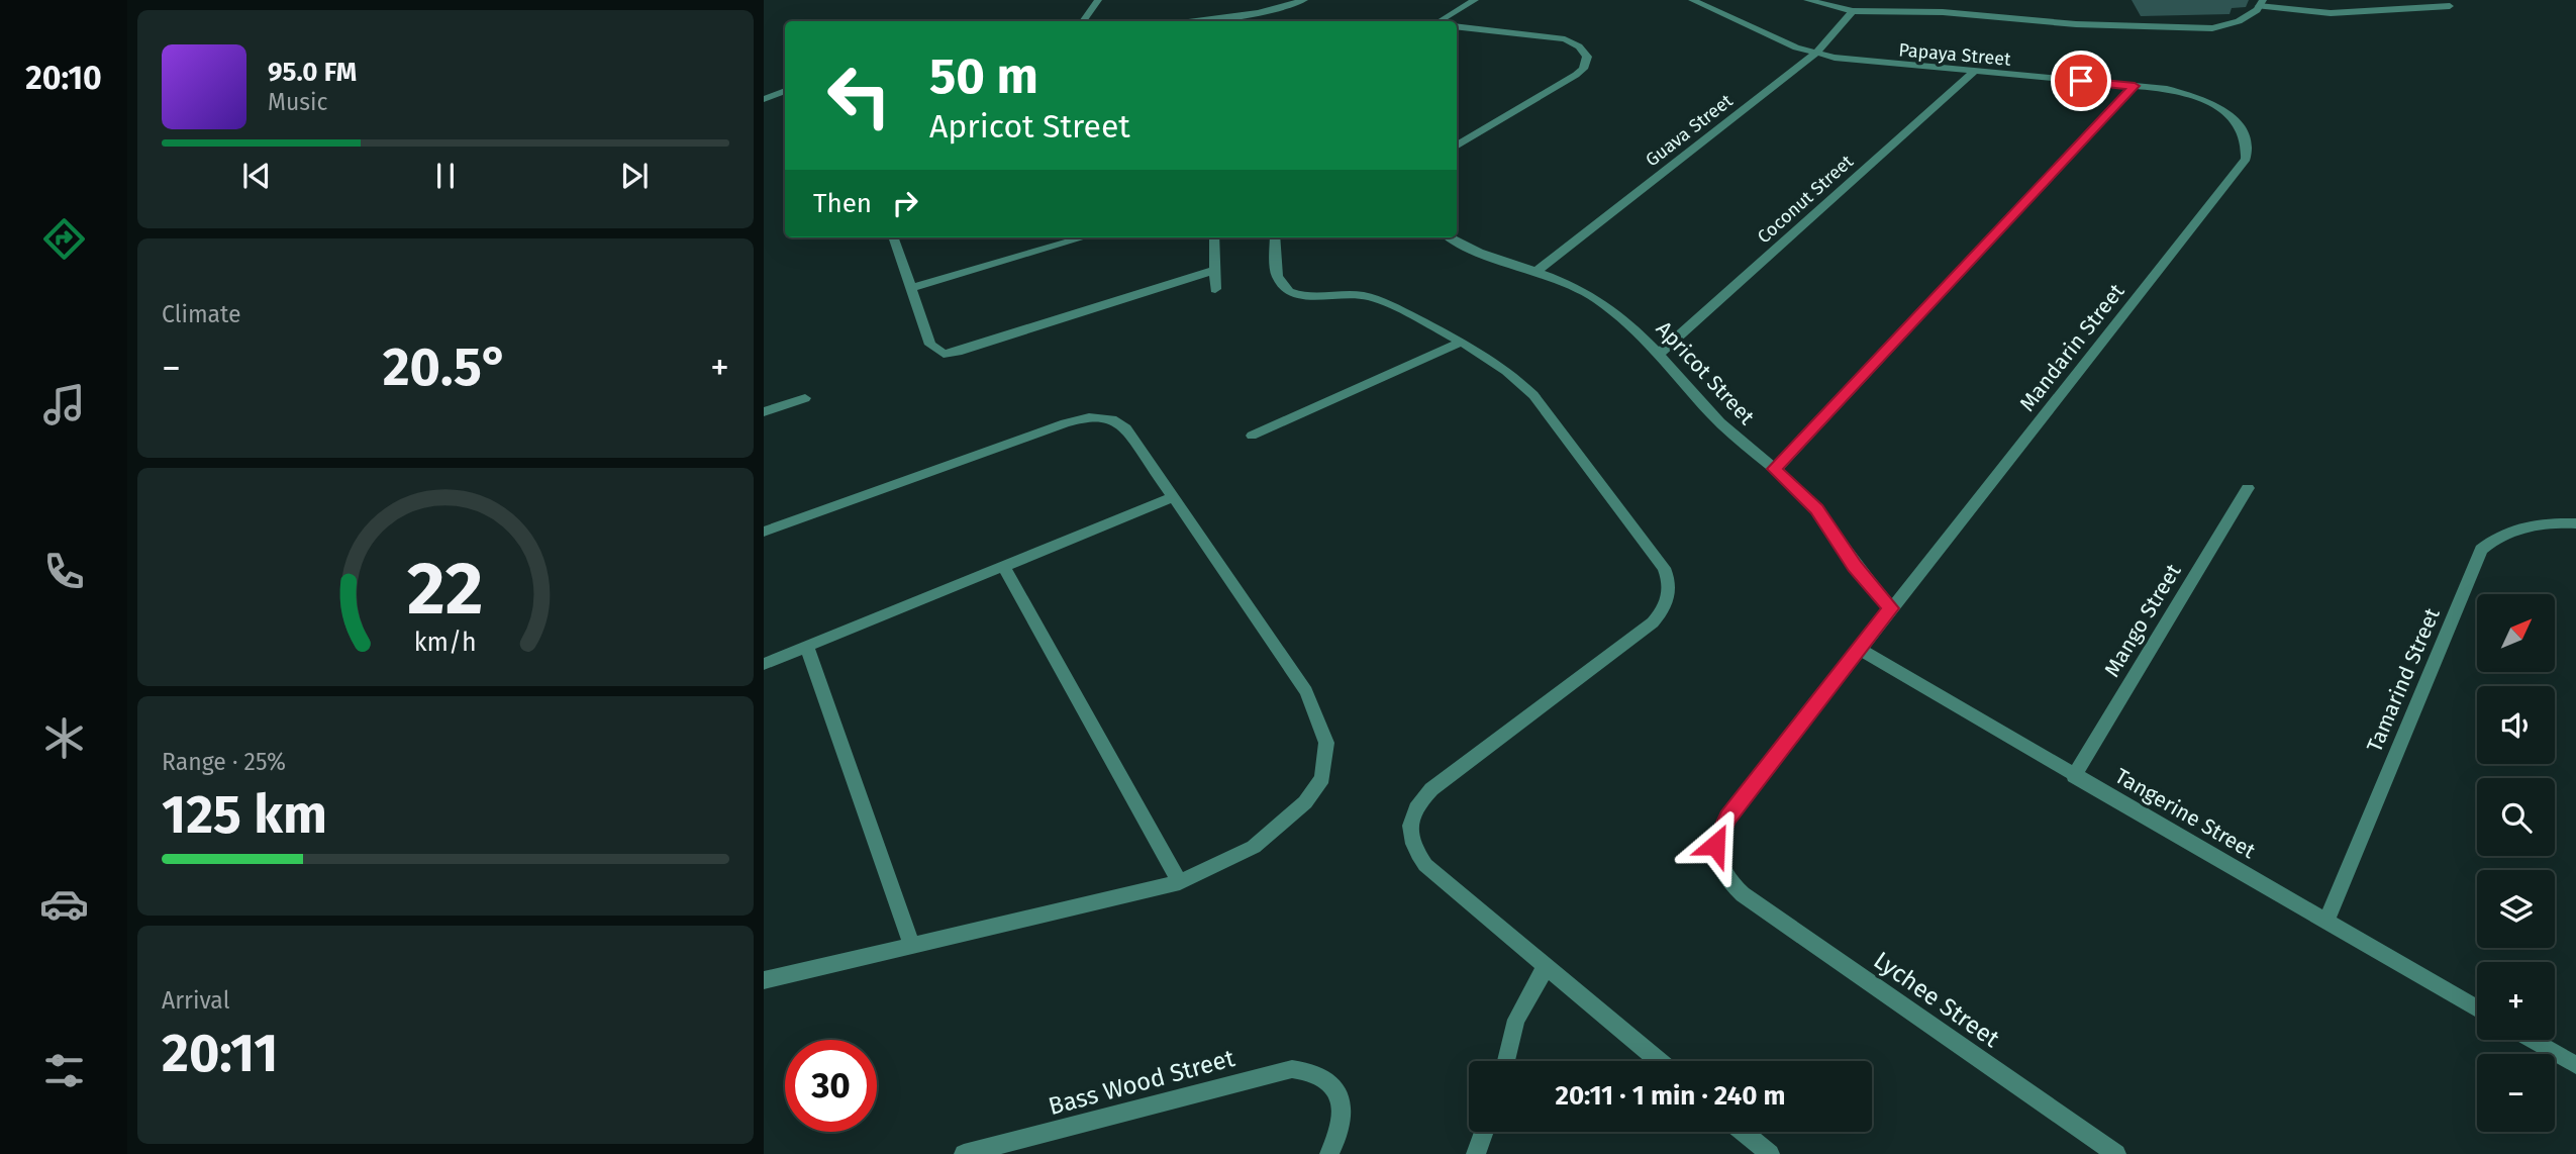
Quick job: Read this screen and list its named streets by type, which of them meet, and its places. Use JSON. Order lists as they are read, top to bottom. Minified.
{"streets":{"street":["Papaya Street","Guava Street","Coconut Street","Mandarin Street","Apricot Street","Mango Street","Tamarind Street","Tangerine Street","Lychee Street","Bass Wood Street"]},"crossings":[["Papaya Street","Guava Street"],["Papaya Street","Coconut Street"],["Papaya Street","Mandarin Street"],["Guava Street","Apricot Street"],["Coconut Street","Apricot Street"],["Mandarin Street","Apricot Street"],["Mango Street","Tangerine Street"],["Tamarind Street","Tangerine Street"],["Tangerine Street","Lychee Street"]],"north":"top right","page":{"tabs":"20:10","turn":["50 m","Apricot Street"],"song":["95.0 FM","Music"],"then":"Then","tile":["Climate",["Range · 25%","125 km"],["Arrival","20:11"]],"heat":["−","20.5°","+"],"map_buttons":["+","−"],"limit":"30","trip":"20:11 · 1 min · 240 m","gauge":["22","km/h"]}}
